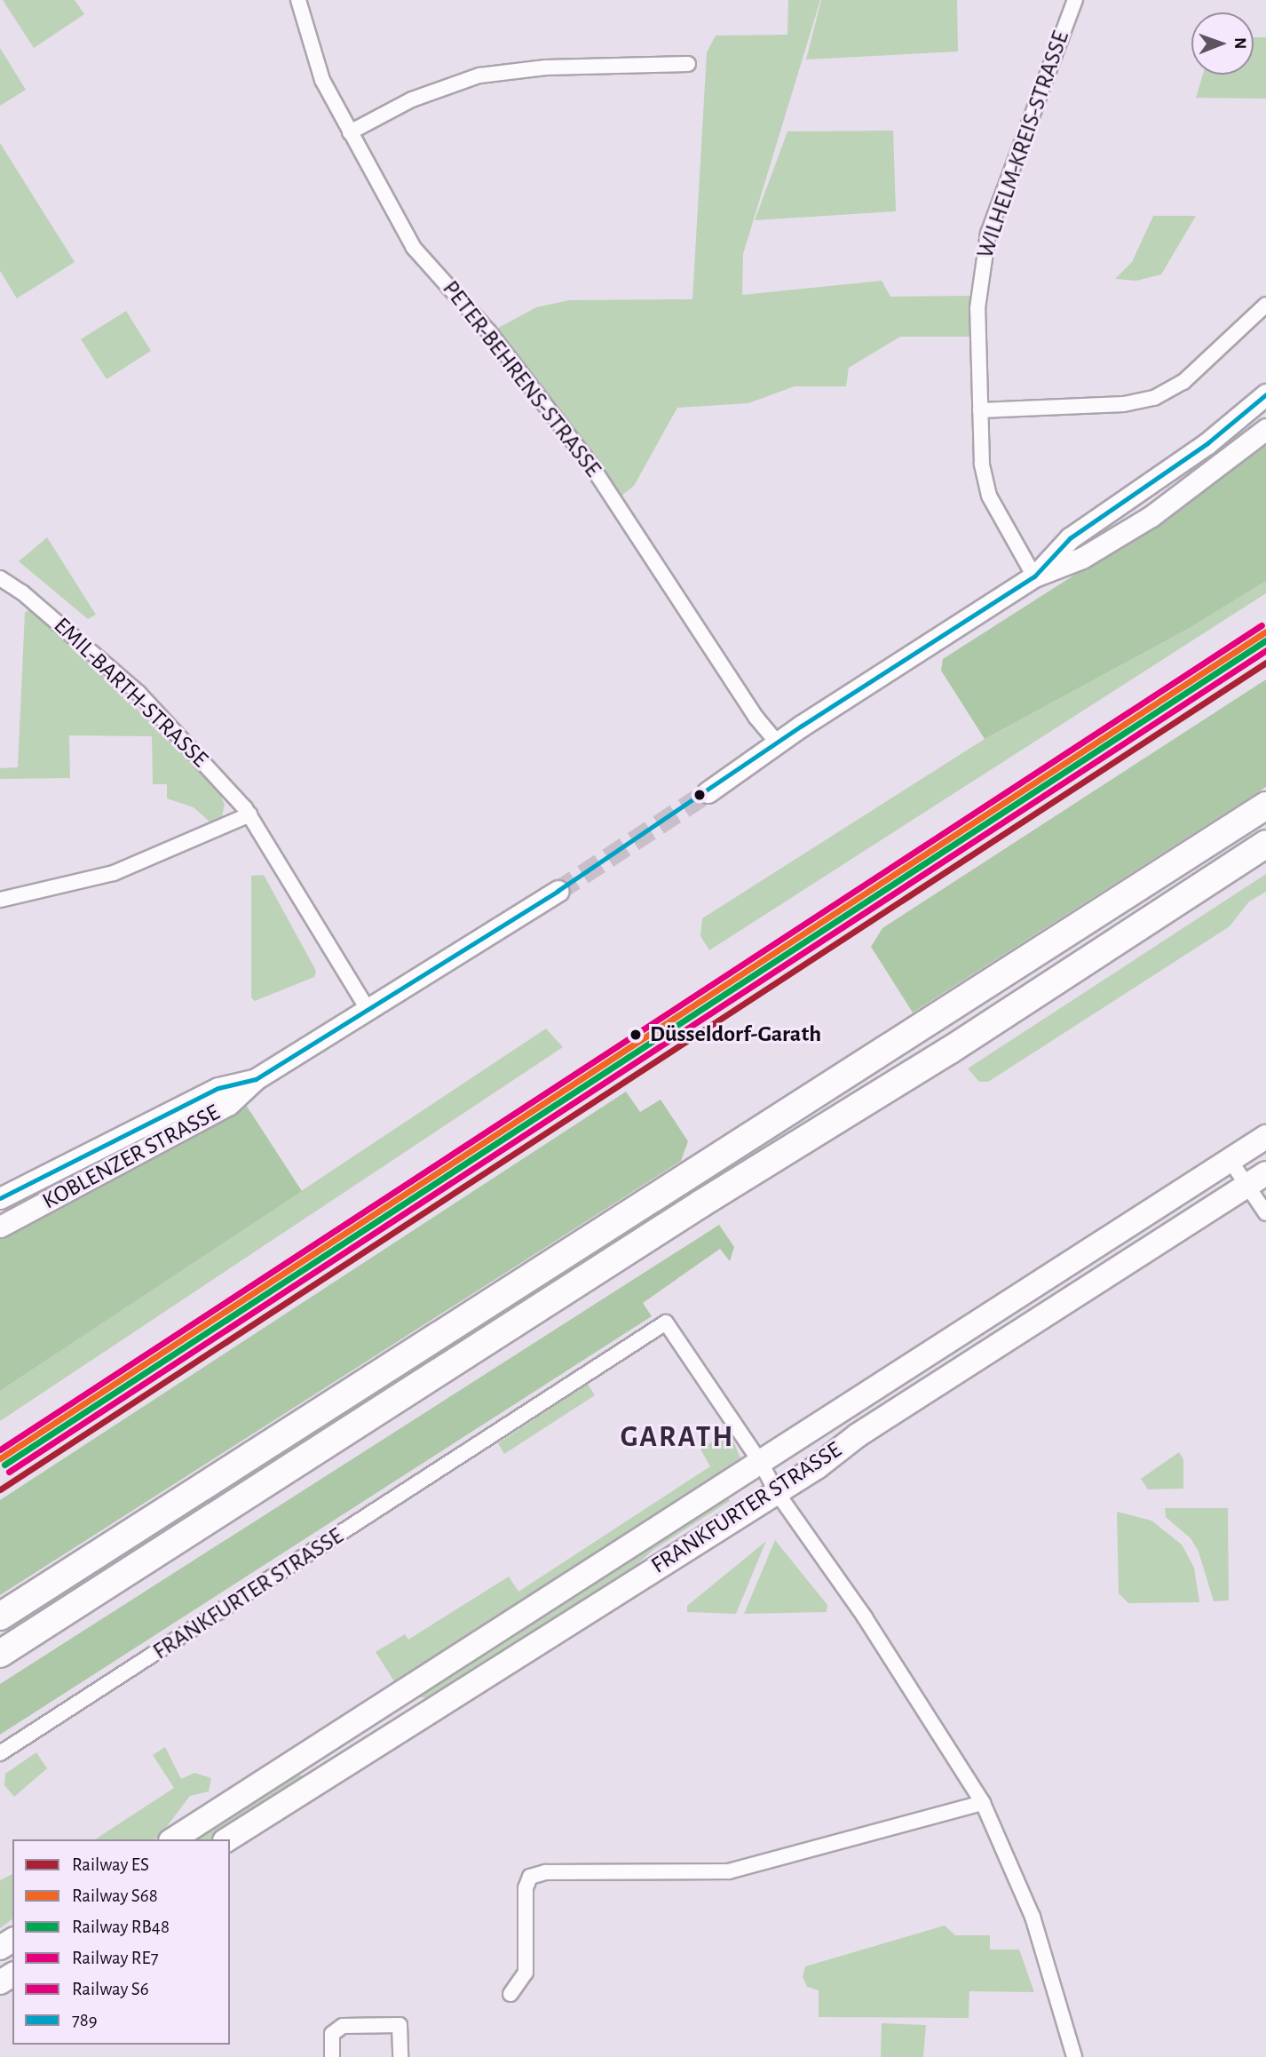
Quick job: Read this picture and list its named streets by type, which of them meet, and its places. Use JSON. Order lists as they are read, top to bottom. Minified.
{"streets":{"main road":["KOBLENZER STRASSE","FRANKFURTER STRASSE"],"street":["WILHELM-KREIS-STRASSE","PETER-BEHRENS-STRASSE","EMIL-BARTH-STRASSE"]},"crossings":[["EMIL-BARTH-STRASSE","KOBLENZER STRASSE"]],"districts":["GARATH"],"places":["Düsseldorf-Garath"],"lines":["transit line 789","rail line RE7","rail line S68","rail line RB48","rail line S6","rail line ES"],"legend":["Railway ES","Railway S68","Railway RB48","Railway RE7","Railway S6","789"],"north":"right"}
